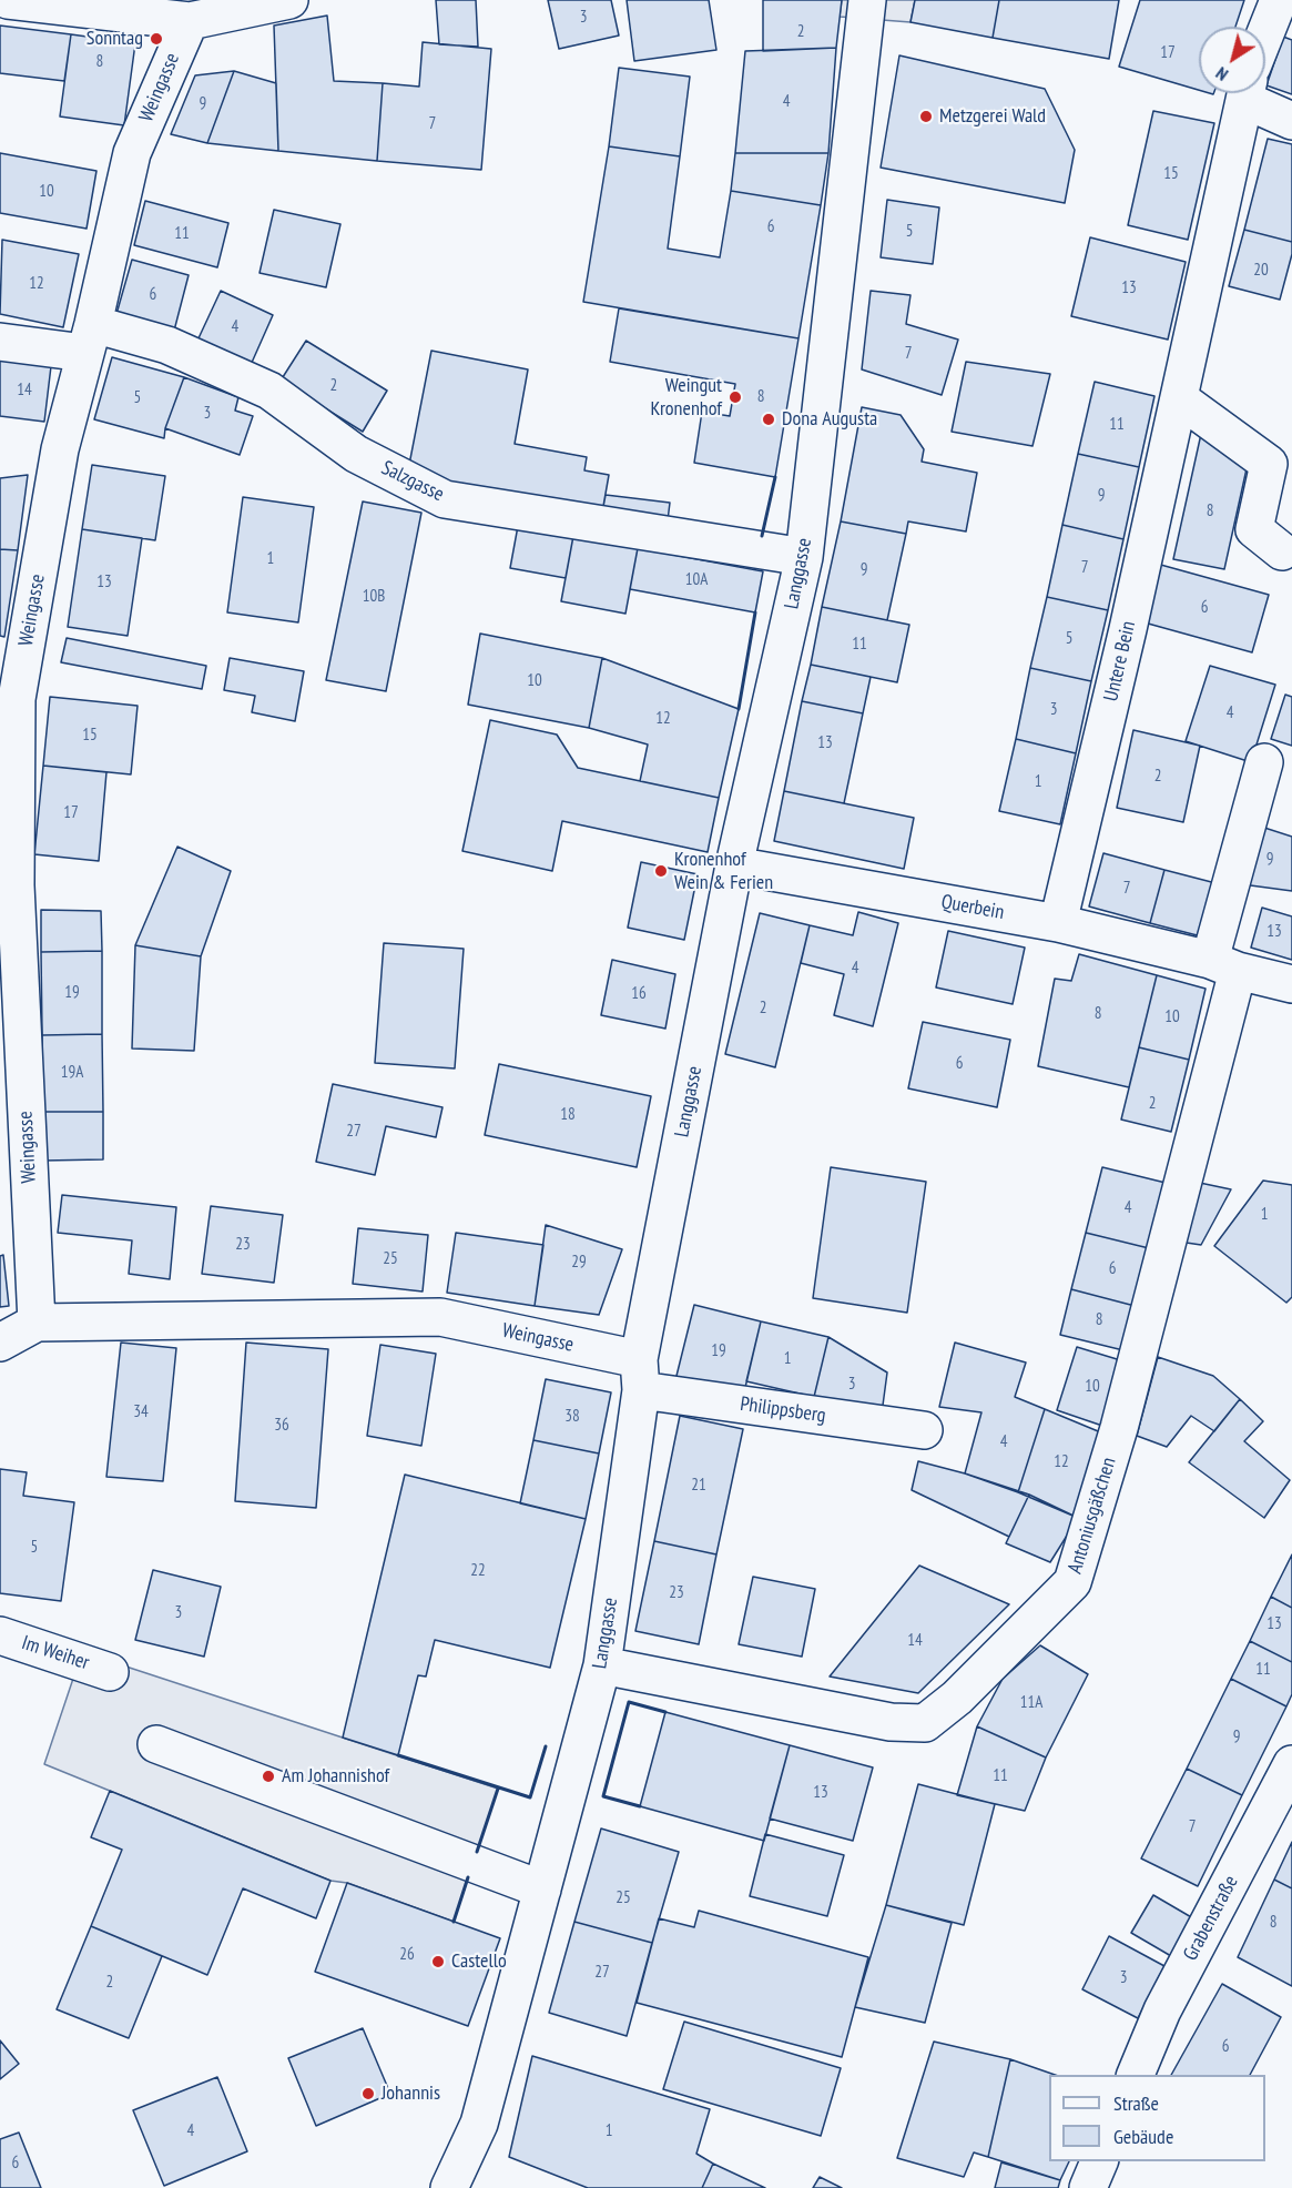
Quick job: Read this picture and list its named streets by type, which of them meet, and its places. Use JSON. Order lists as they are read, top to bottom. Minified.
{"streets":{"street":["Weingasse","Salzgasse","Langgasse","Untere Bein","Querbein","Philippsberg","Antoniusgäßchen","Im Weiher","Grabenstraße"]},"crossings":[["Weingasse","Salzgasse"],["Weingasse","Langgasse"],["Weingasse","Philippsberg"],["Salzgasse","Langgasse"],["Langgasse","Querbein"],["Langgasse","Philippsberg"],["Langgasse","Antoniusgäßchen"],["Untere Bein","Querbein"],["Querbein","Antoniusgäßchen"]],"places":["Sonntag","Metzgerei Wald","Weingut Kronenhof","Dona Augusta","Kronenhof Wein & Ferien","Am Johannishof","Castello","Johannis"],"house_numbers":["3","2","17","8","4","9","7","15","10","6","5","11","20","12","13","6","4","7","2","14","8","5","3","11","9","8","1","7","9","10A","13","10B","6","5","11","10","3","4","12","15","13","2","1","17","9","7","13","4","19","16","2","8","10","6","19A","2","18","27","4","1","23","25","29","6","8","19","1","3","10","34","38","36","4","12","21","5","22","23","3","13","14","11","11A","9","11","13","7","25","8","26","27","3","2","6","4","1","6"],"legend":["Straße","Gebäude"],"north":"bottom left"}
